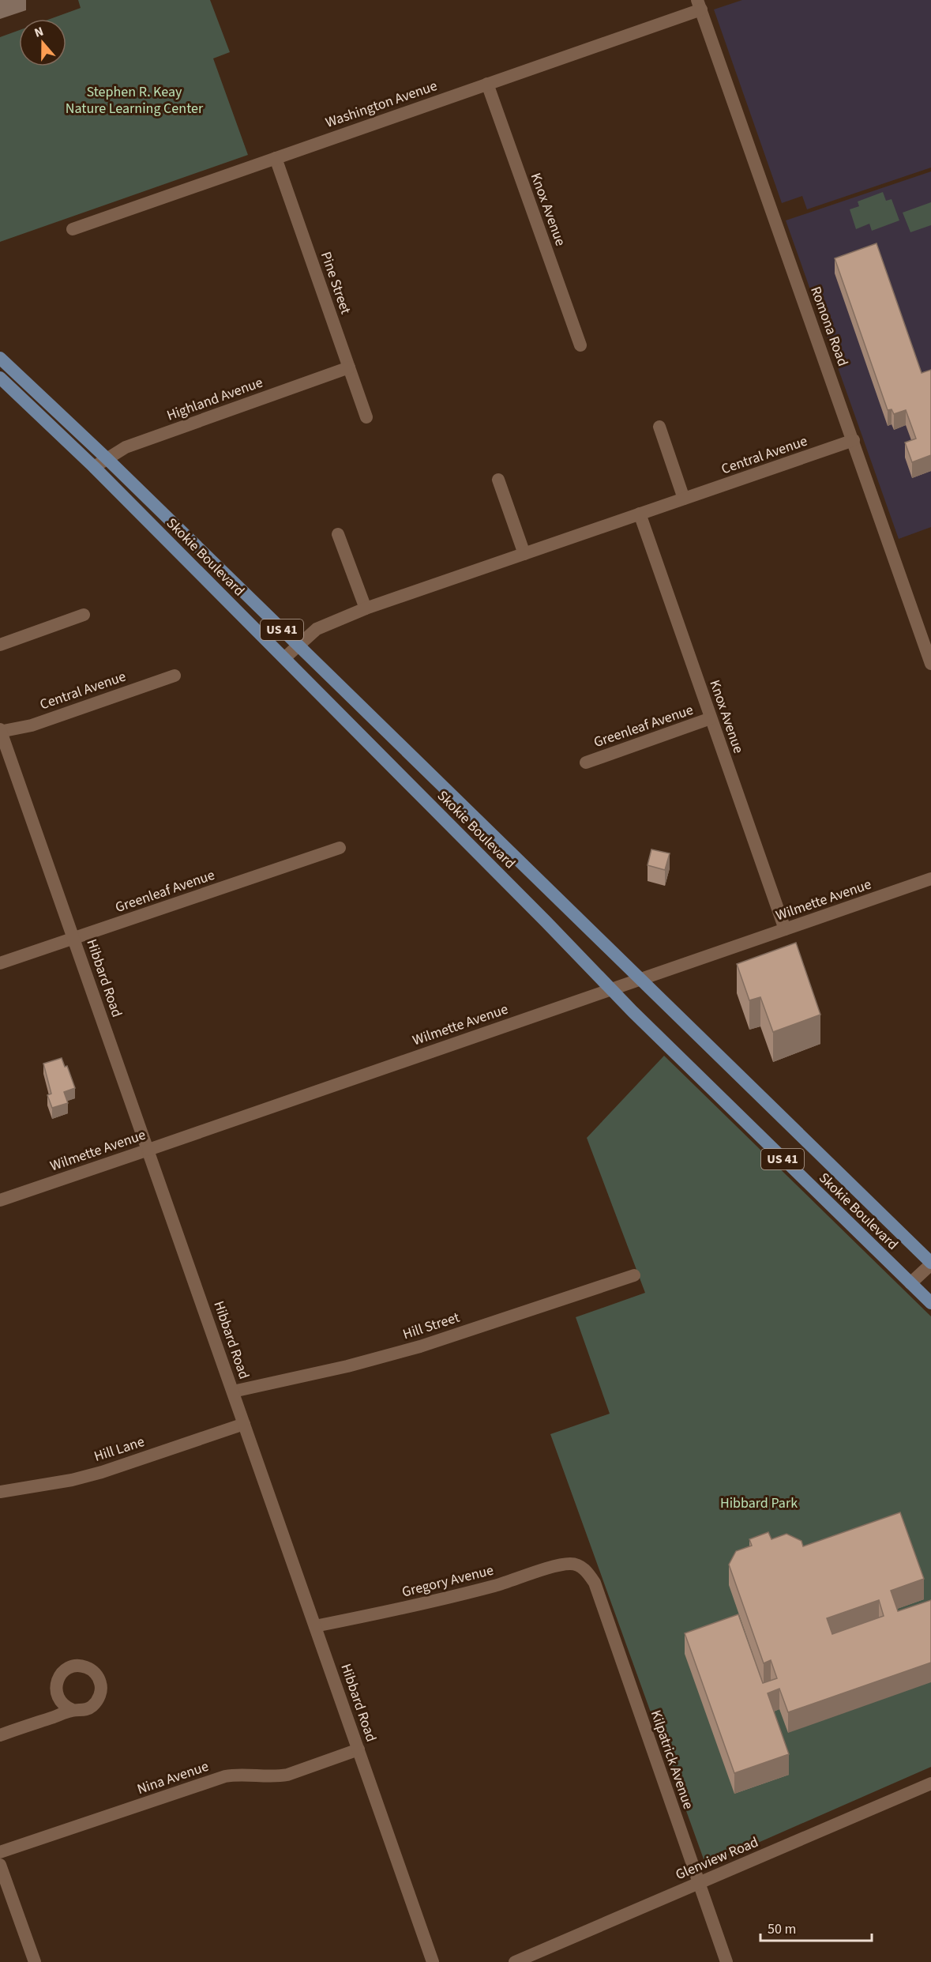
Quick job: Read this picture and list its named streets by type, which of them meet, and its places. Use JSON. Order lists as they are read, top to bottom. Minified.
{"streets":{"main road":["Skokie Boulevard","US 41"],"street":["Washington Avenue","Knox Avenue","Pine Street","Romona Road","Highland Avenue","Central Avenue","Greenleaf Avenue","Wilmette Avenue","Hibbard Road","Hill Street","Hill Lane","Gregory Avenue","Kilpatrick Avenue","Nina Avenue","Glenview Road"]},"crossings":[["Washington Avenue","Knox Avenue"],["Washington Avenue","Pine Street"],["Washington Avenue","Romona Road"],["Knox Avenue","Central Avenue"],["Knox Avenue","Greenleaf Avenue"],["Knox Avenue","Wilmette Avenue"],["Pine Street","Highland Avenue"],["Romona Road","Central Avenue"],["Highland Avenue","Skokie Boulevard"],["Central Avenue","Skokie Boulevard"],["Central Avenue","Hibbard Road"],["Skokie Boulevard","Wilmette Avenue"],["Greenleaf Avenue","Hibbard Road"],["Wilmette Avenue","Hibbard Road"],["Hibbard Road","Hill Street"],["Hibbard Road","Hill Lane"],["Hibbard Road","Gregory Avenue"],["Hibbard Road","Nina Avenue"],["Gregory Avenue","Kilpatrick Avenue"],["Kilpatrick Avenue","Glenview Road"]],"parks":["Stephen R. Keay Nature Learning Center","Hibbard Park"],"scale_bar":"50 m","north":"top"}
